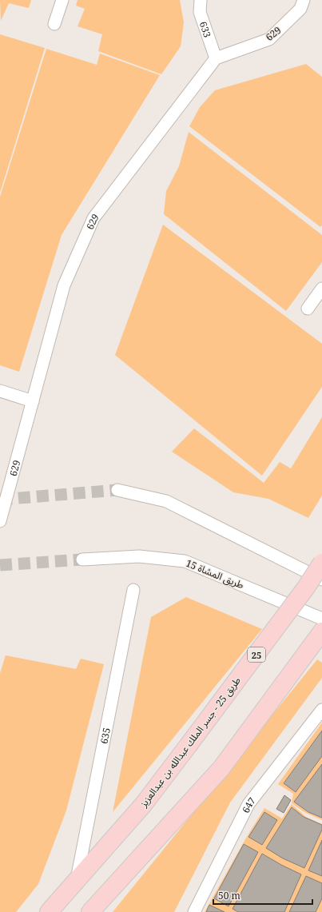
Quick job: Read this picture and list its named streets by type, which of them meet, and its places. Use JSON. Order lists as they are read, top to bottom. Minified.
{"streets":{"main road":["25","طريق 25 - جسر الملك عبدالله بن عبدالعزيز"],"street":["633","629","طريق المشاة 15","635","647"]},"crossings":[["633","629"],["635","طريق 25 - جسر الملك عبدالله بن عبدالعزيز"]],"scale_bar":"50 m"}
